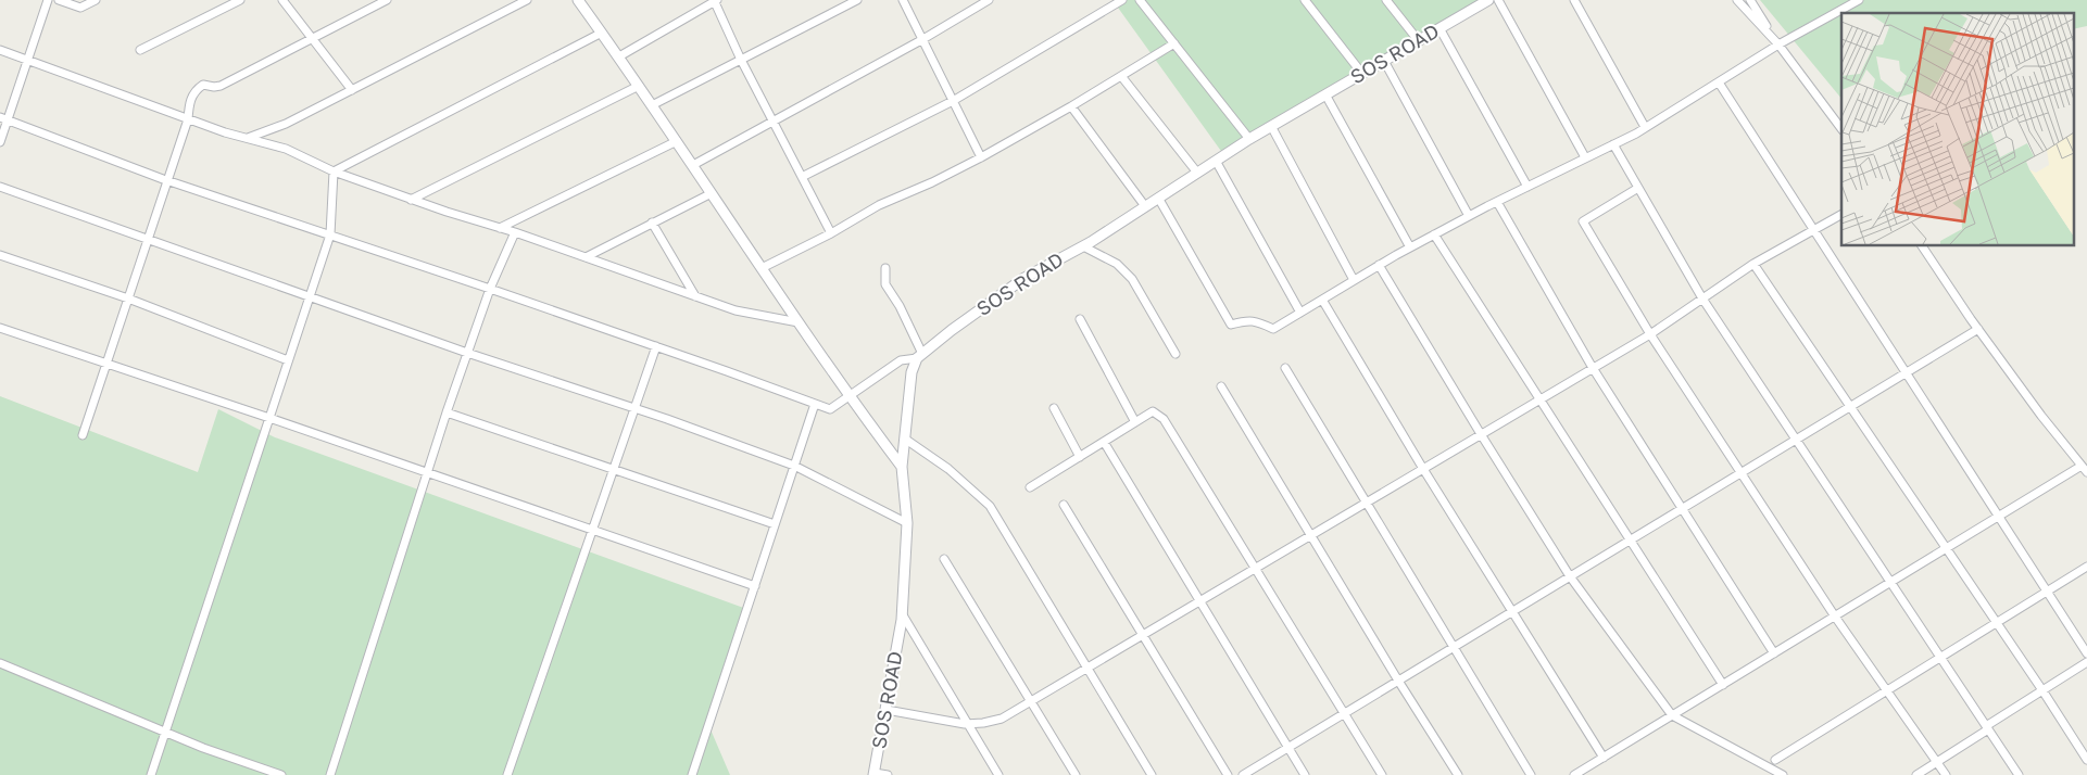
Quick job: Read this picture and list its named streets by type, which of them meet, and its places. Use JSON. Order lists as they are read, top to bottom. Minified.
{"streets":{"street":["SOS ROAD"]}}
